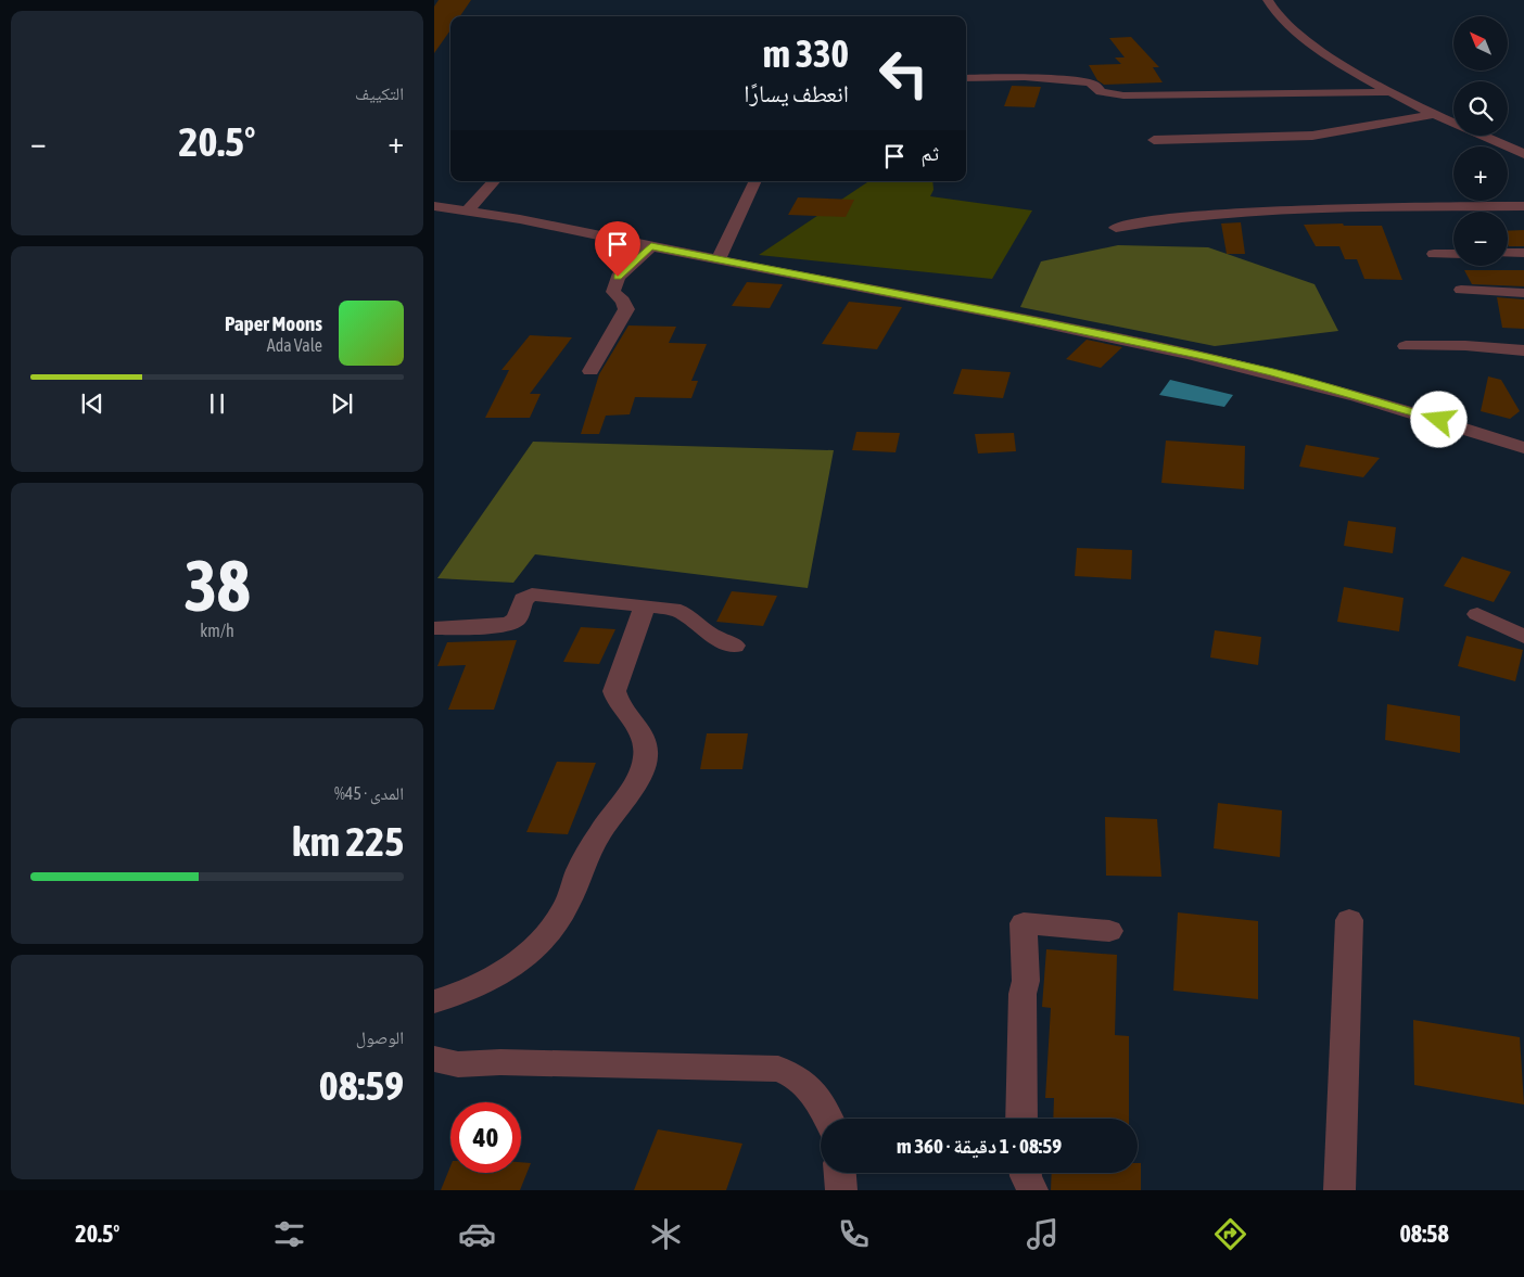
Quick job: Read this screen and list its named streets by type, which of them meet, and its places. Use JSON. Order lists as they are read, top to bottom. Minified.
{"north":"top left","page":{"tile":["التكييف",["38","km/h"],["المدى · 45%","225 km"],["الوصول","08:59"]],"map_buttons":["+","−"],"turn":["330 m","انعطف يسارًا"],"heat":["−","20.5°","+"],"then":"ثم","song":["Paper Moons","Ada Vale"],"limit":"40","trip":"08:59 · 1 دقيقة · 360 m","tabs":["08:58","20.5°"]}}
